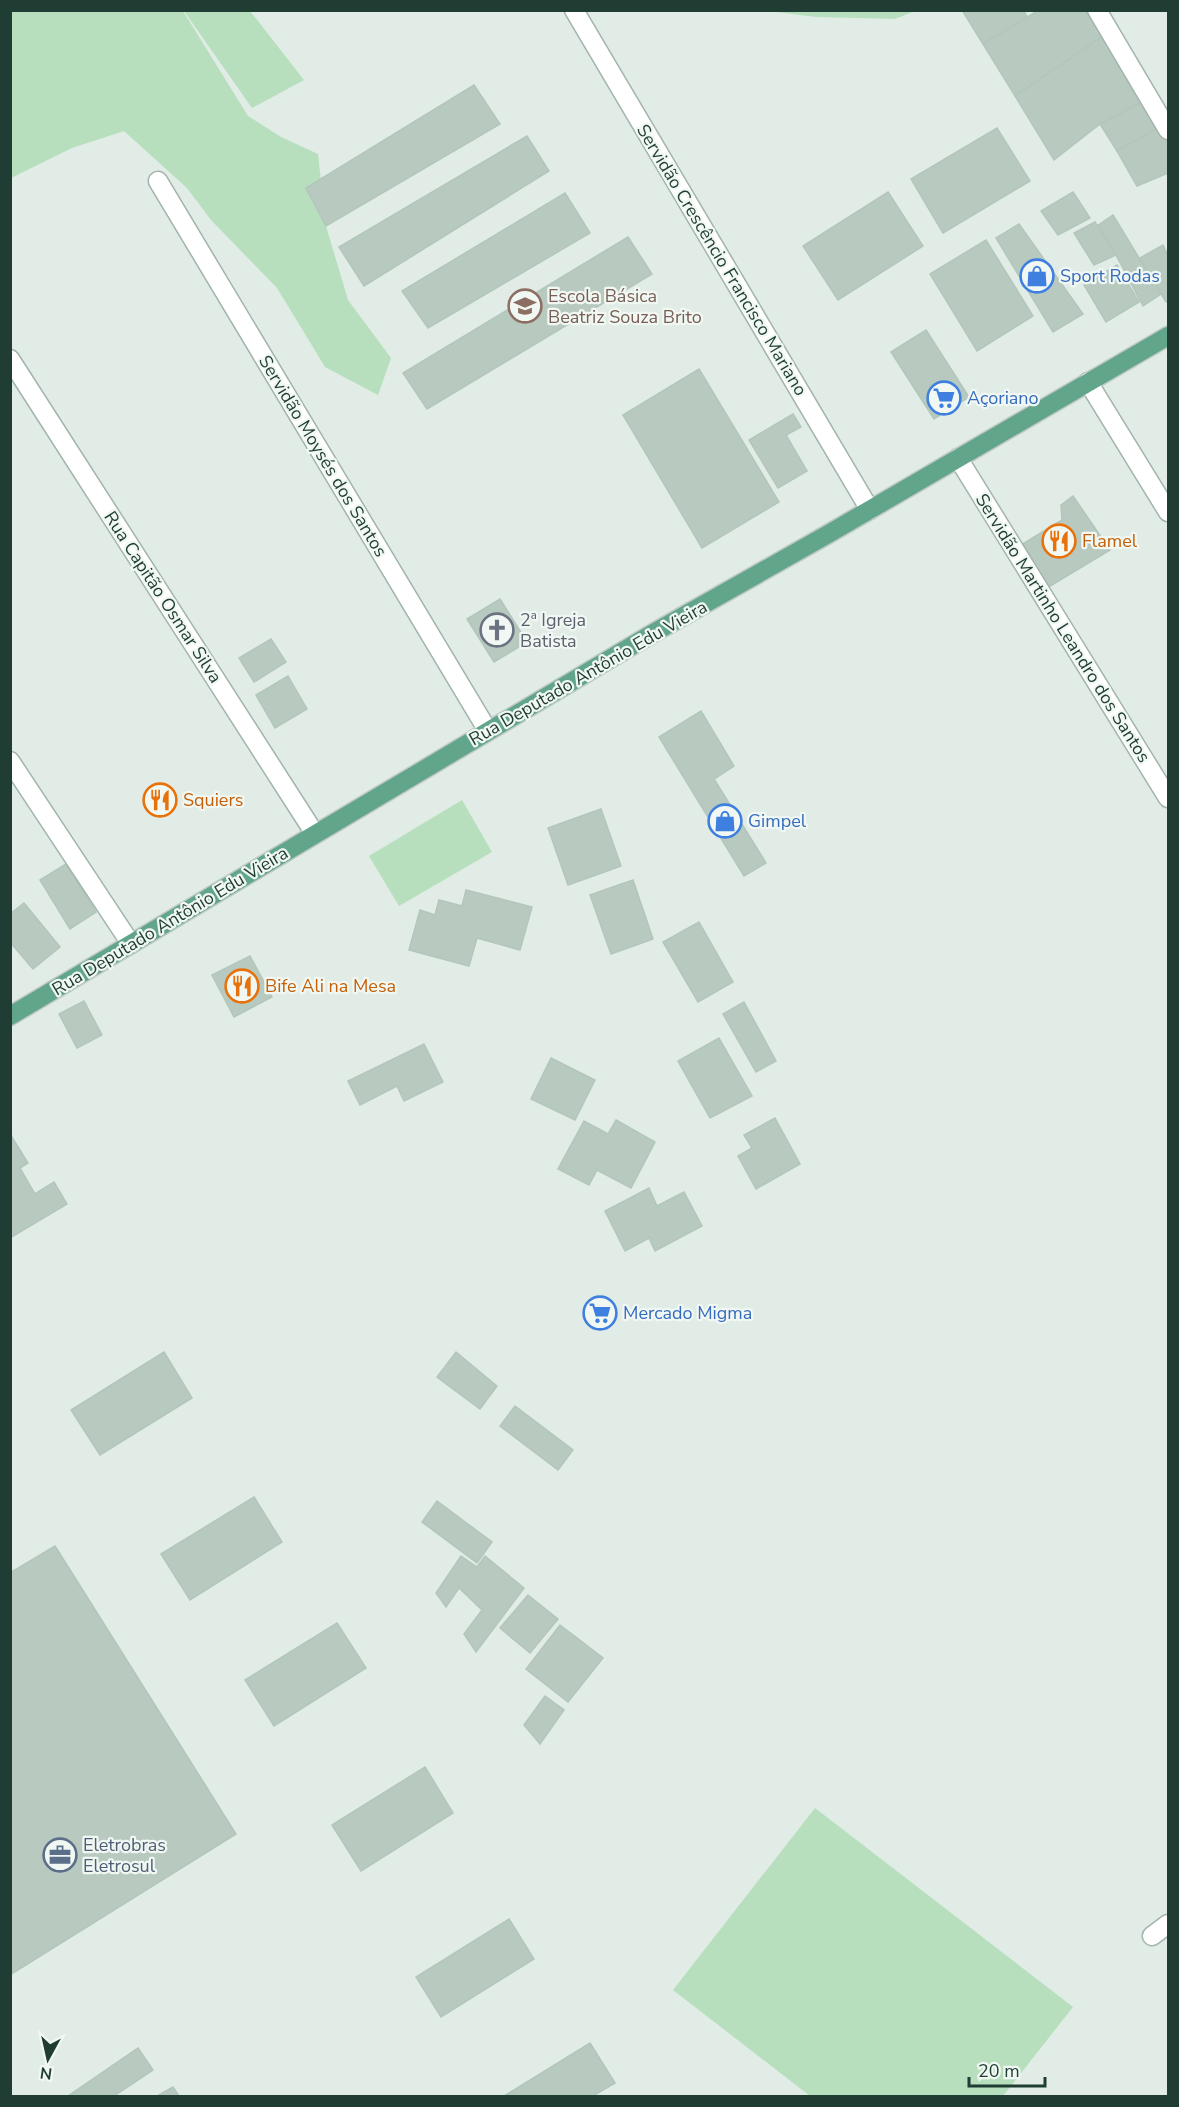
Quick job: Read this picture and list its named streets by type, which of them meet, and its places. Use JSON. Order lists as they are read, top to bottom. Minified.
{"streets":{"main road":["Rua Deputado Antônio Edu Vieira"],"street":["Servidão Crescêncio Francisco Mariano","Servidão Moysés dos Santos","Rua Capitão Osmar Silva","Servidão Martinho Leandro dos Santos"]},"crossings":[["Servidão Crescêncio Francisco Mariano","Rua Deputado Antônio Edu Vieira"],["Servidão Moysés dos Santos","Rua Deputado Antônio Edu Vieira"],["Rua Capitão Osmar Silva","Rua Deputado Antônio Edu Vieira"],["Servidão Martinho Leandro dos Santos","Rua Deputado Antônio Edu Vieira"]],"places":{"shop":["Sport Rodas","Gimpel"],"school or university":["Escola Básica Beatriz Souza Brito"],"supermarket":["Açoriano","Mercado Migma"],"restaurant":["Flamel","Squiers","Bife Ali na Mesa"],"church":["2ª Igreja Batista"],"office":["Eletrobras Eletrosul"]},"scale_bar":"20 m","north":"bottom"}
